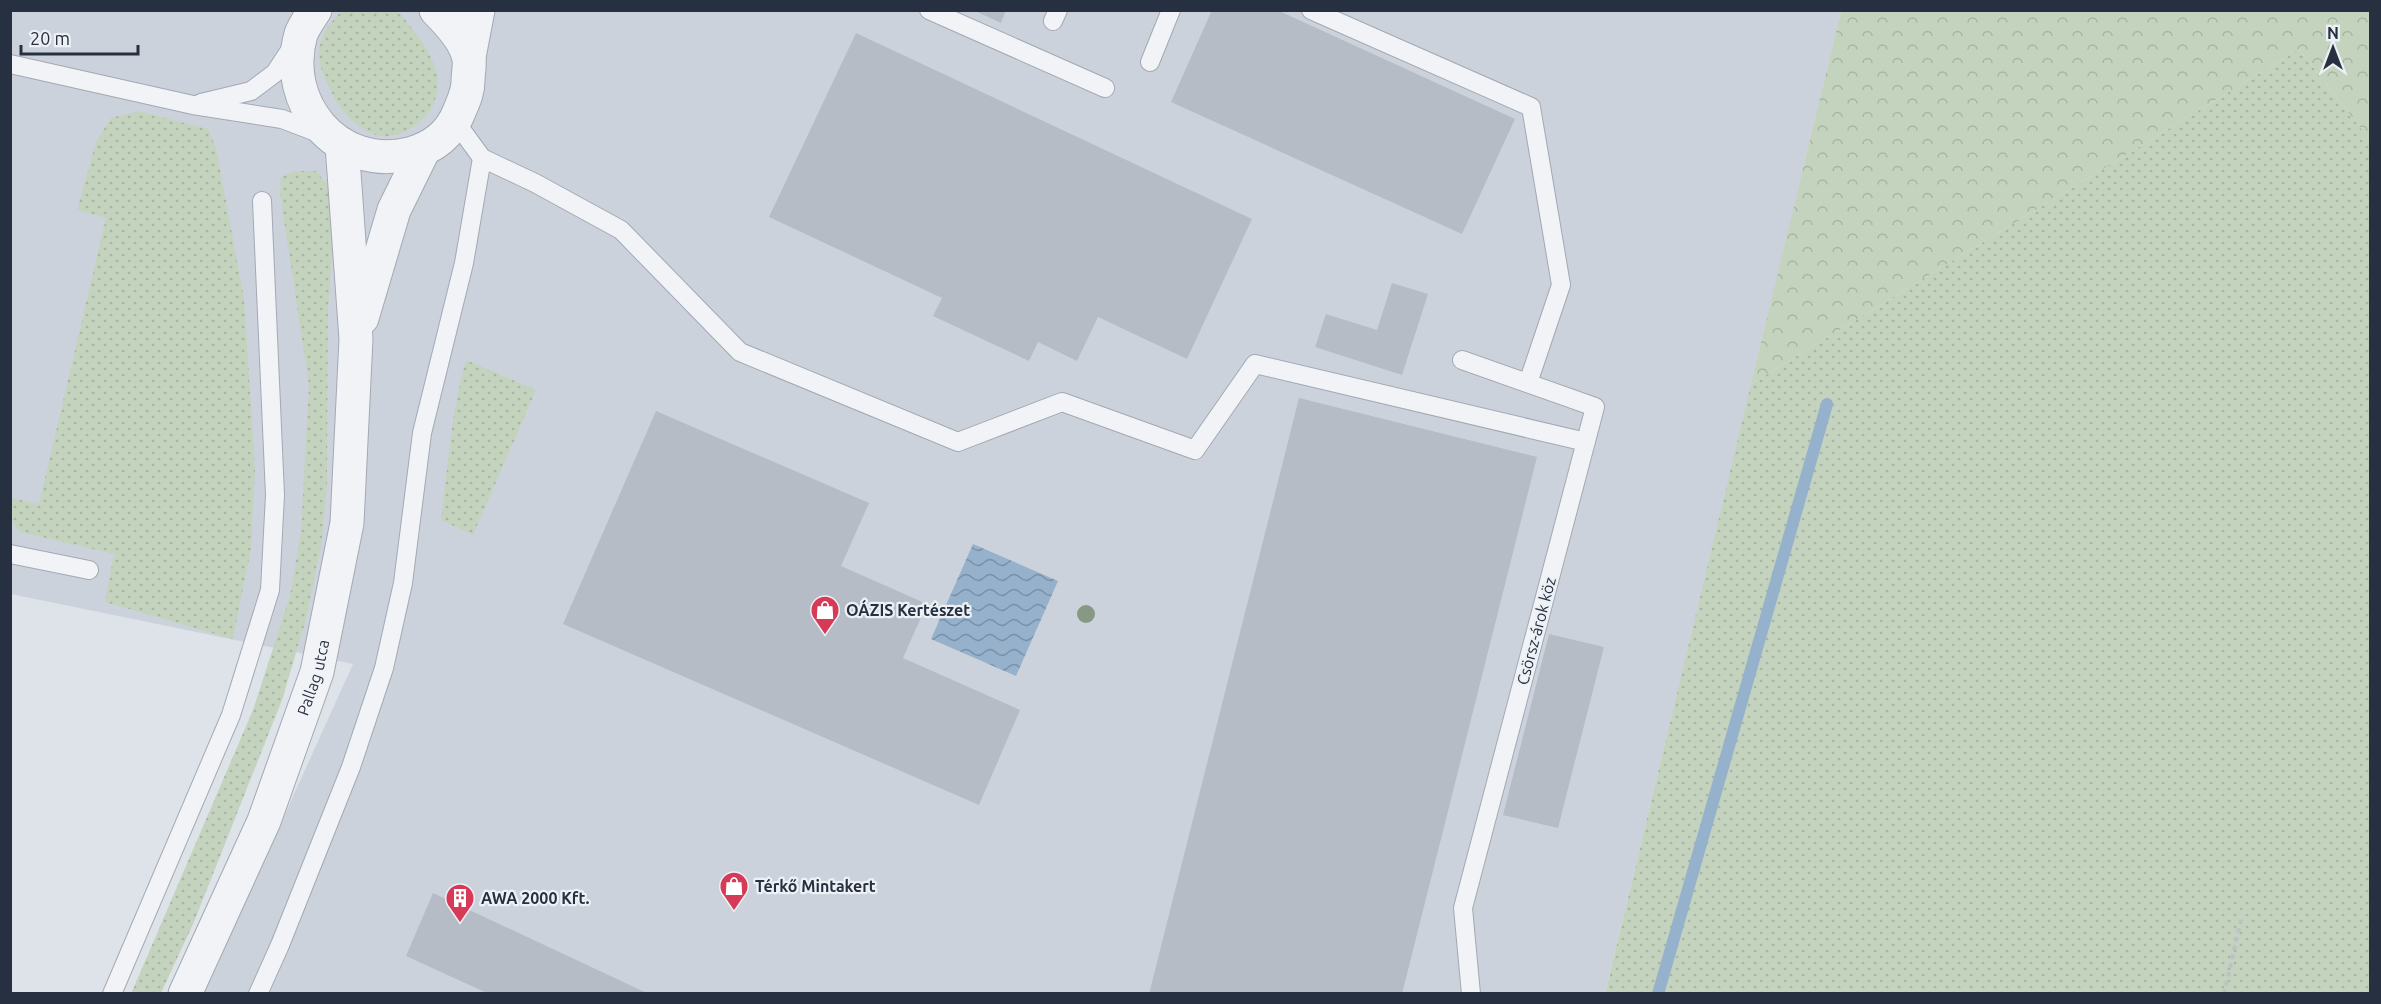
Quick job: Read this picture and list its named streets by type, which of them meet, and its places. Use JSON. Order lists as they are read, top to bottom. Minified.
{"streets":{"street":["Pallag utca"],"lane":["Csörsz-árok köz"]},"places":{"shop":["OÁZIS Kertészet","Térkő Mintakert"],"building":["AWA 2000 Kft."]},"scale_bar":"20 m","north":"top"}
